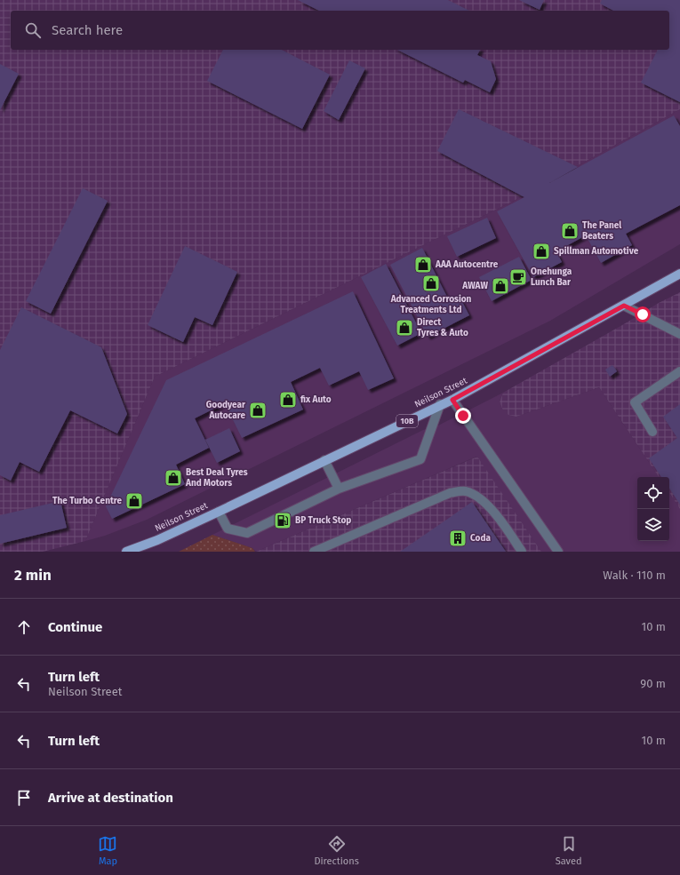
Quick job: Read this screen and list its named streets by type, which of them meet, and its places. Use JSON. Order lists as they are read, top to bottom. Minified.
{"streets":{"main road":["Neilson Street","10B"]},"places":{"shop":["The Panel Beaters","Spillman Automotive","AAA Autocentre","Advanced Corrosion Treatments Ltd","AWAW","Direct Tyres & Auto","fix Auto","Goodyear Autocare","Best Deal Tyres And Motors","The Turbo Centre"],"cafe":["Onehunga Lunch Bar"],"fuel station":["BP Truck Stop"],"building":["Coda"]},"page":{"search":"Search here","heading":["2 min","Walk · 110 m"],"list":[["Continue","10 m"],["Turn left","Neilson Street","90 m"],["Turn left","10 m"],"Arrive at destination"],"nav":["Map","Directions","Saved"]}}
